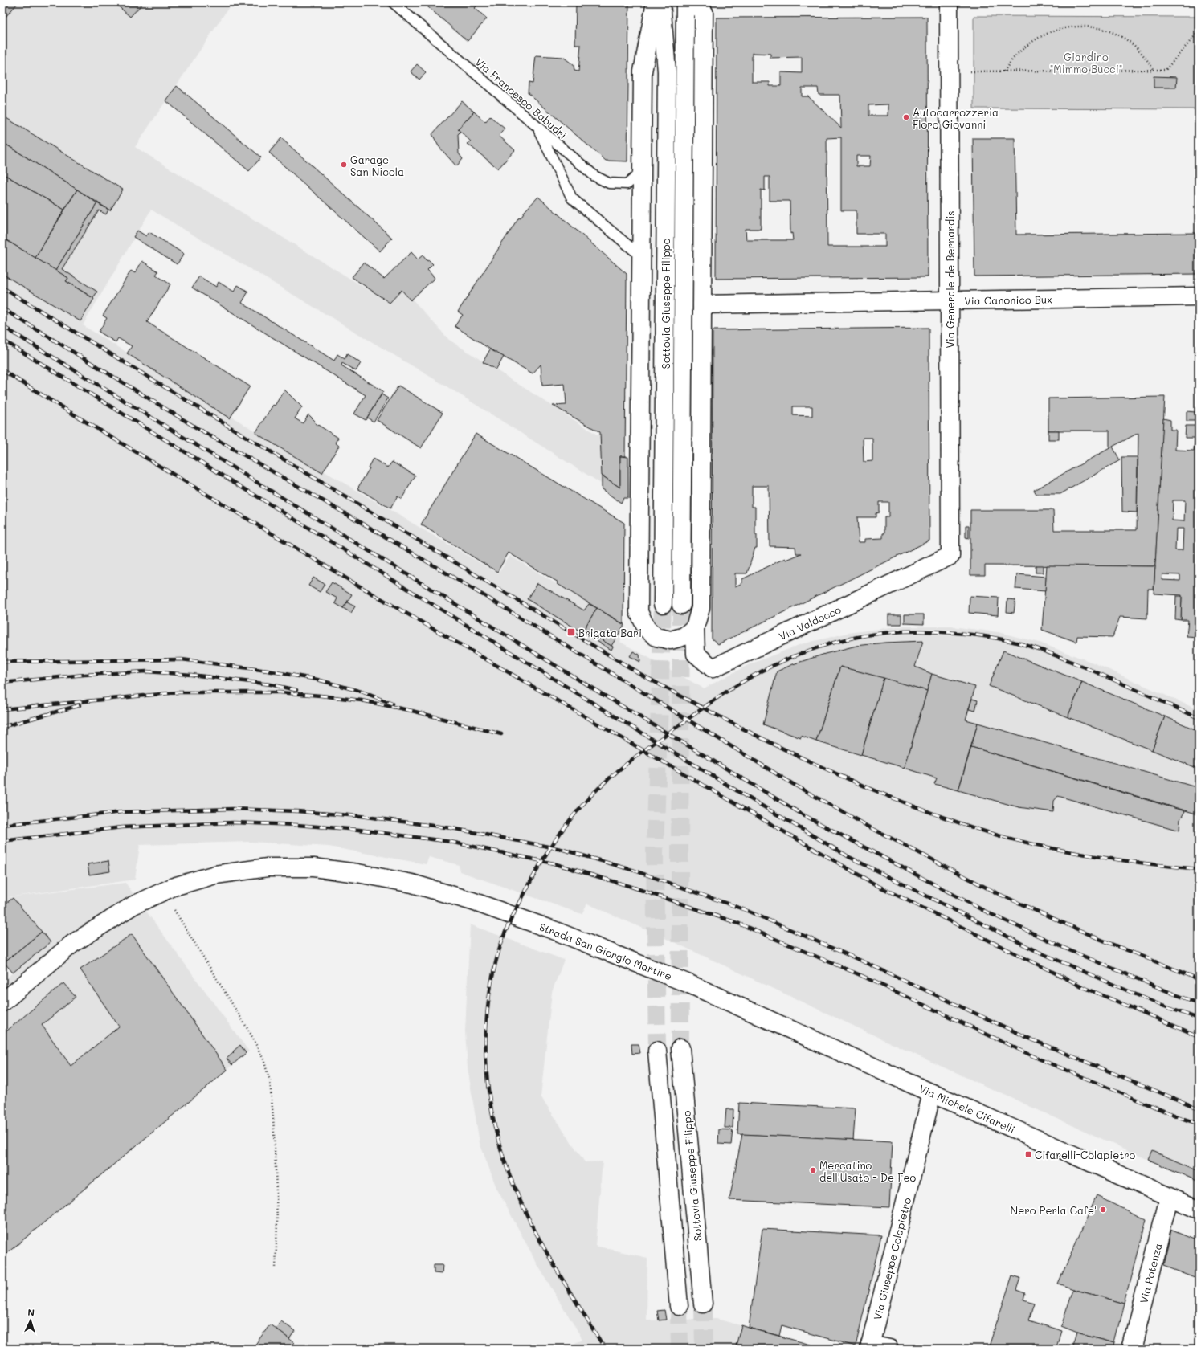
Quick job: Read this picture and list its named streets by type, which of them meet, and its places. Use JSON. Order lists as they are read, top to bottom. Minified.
{"streets":{"street":["Via Generale de Bernardis","Via Canonico Bux","Sottovia Giuseppe Filippo","Via Valdocco","Strada San Giorgio Martire","Via Michele Cifarelli","Via Giuseppe Colapietro","Via Potenza"],"lane":["Via Francesco Babudri"]},"crossings":[["Via Generale de Bernardis","Via Canonico Bux"],["Via Generale de Bernardis","Via Valdocco"],["Strada San Giorgio Martire","Via Michele Cifarelli"],["Via Michele Cifarelli","Via Giuseppe Colapietro"],["Via Michele Cifarelli","Via Potenza"]],"parks":["Giardino \"Mimmo Bucci\""],"places":{"other":["Autocarrozzeria Floro Giovanni","Garage San Nicola","Mercatino dell'Usato - De Feo","Nero Perla Cafe'"],"transit":["Brigata Bari","Cifarelli-Colapietro"]},"north":"top"}
